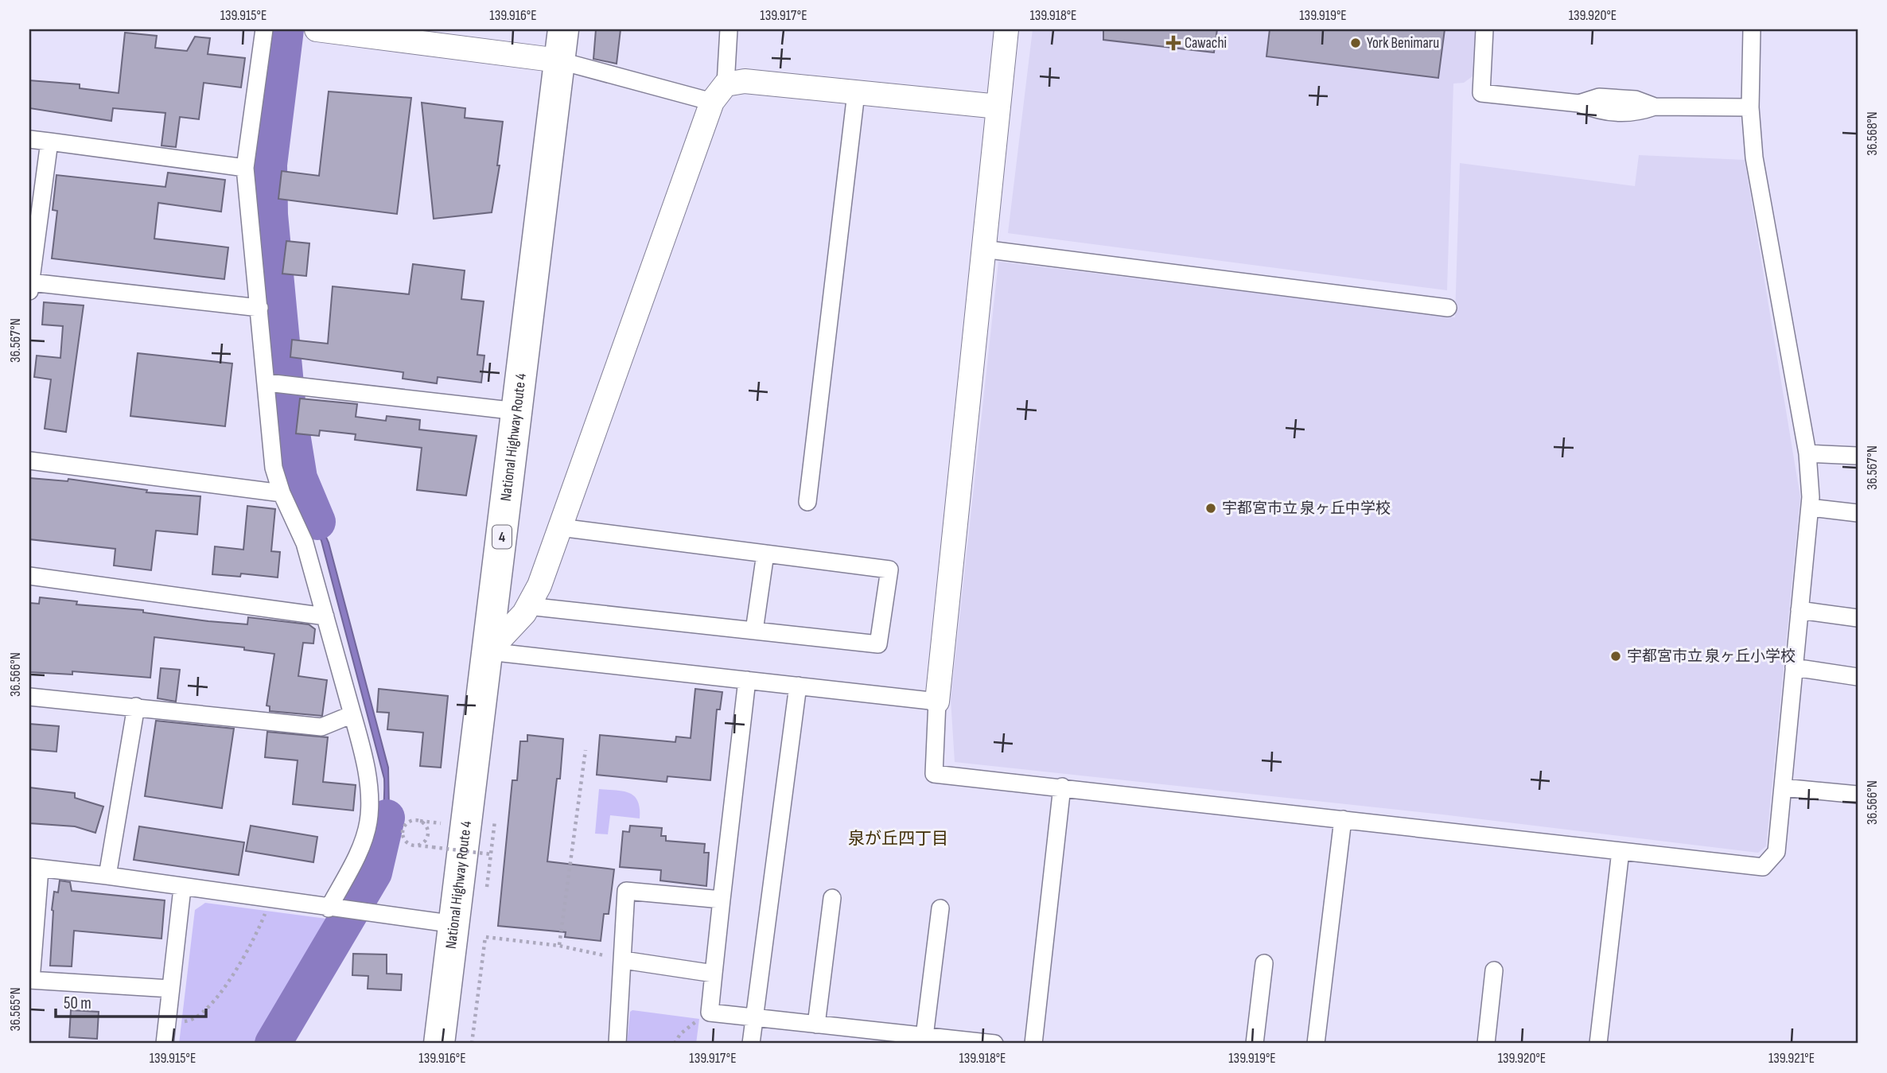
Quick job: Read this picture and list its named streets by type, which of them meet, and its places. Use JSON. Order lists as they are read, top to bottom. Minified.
{"streets":{"highway":["National Highway Route 4","4"]},"districts":["泉が丘四丁目"],"places":{"health":["Cawachi"],"other":["York Benimaru","宇都宮市立 泉ヶ丘中学校","宇都宮市立 泉ヶ丘小学校"]},"scale_bar":"50 m","coordinates":["139.915°E","139.916°E","139.917°E","139.918°E","139.919°E","139.920°E","36.568°N","36.567°N","36.566°N","36.565°N","139.921°E"]}
